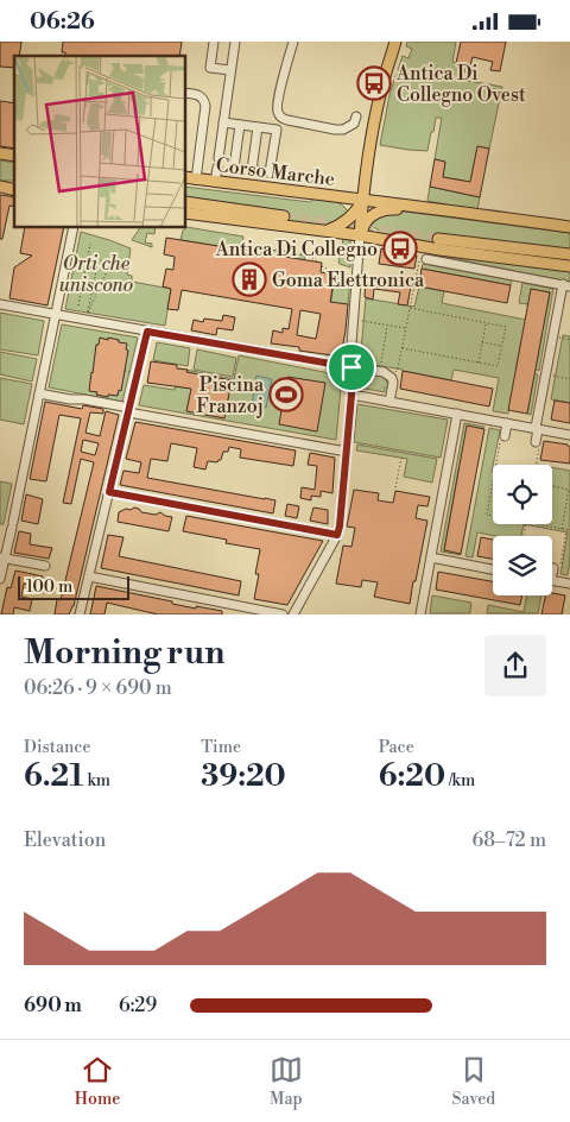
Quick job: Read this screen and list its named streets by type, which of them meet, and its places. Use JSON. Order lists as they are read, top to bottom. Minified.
{"streets":{"main road":["Corso Marche"]},"parks":["Orti che uniscono"],"places":{"bus stop":["Antica Di Collegno Ovest","Antica Di Collegno"],"building":["Goma Elettronica"],"sports":["Piscina Franzoj"]},"scale_bar":"100 m","page":{"status":"06:26","scale":"100 m","heading":["Morning run","06:26 · 9 × 690 m"],"stats":[["Distance","6.21 km"],["Time","39:20"],["Pace","6:20 /km"]],"chart":["Elevation","68–72 m"],"list":[{"name":"690 m","note":"6:29"}],"tabs":["Home","Map","Saved"]}}
